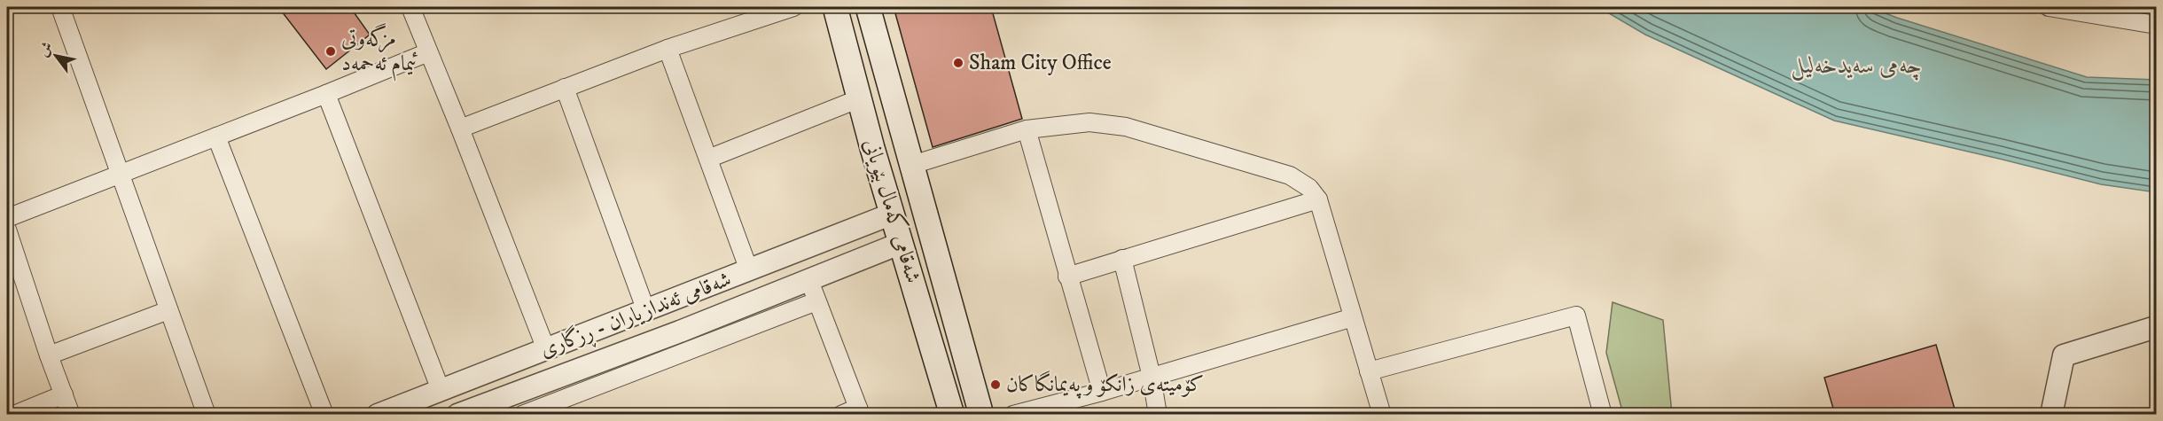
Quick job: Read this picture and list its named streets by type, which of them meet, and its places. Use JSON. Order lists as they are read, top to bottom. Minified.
{"streets":{"main road":["شەقامی کەمال بێویانی"],"street":["شەقامی ئەندازیاران - ڕزگاری"]},"crossings":[["شەقامی کەمال بێویانی","شەقامی ئەندازیاران - ڕزگاری"]],"water":["چەمی سەیدخەلیل"],"places":["مزگەوتی ئیمام ئەحمەد","Sham City Office","کۆمیتەی زانکۆ و پەیمانگاکان"],"north":"top left"}
